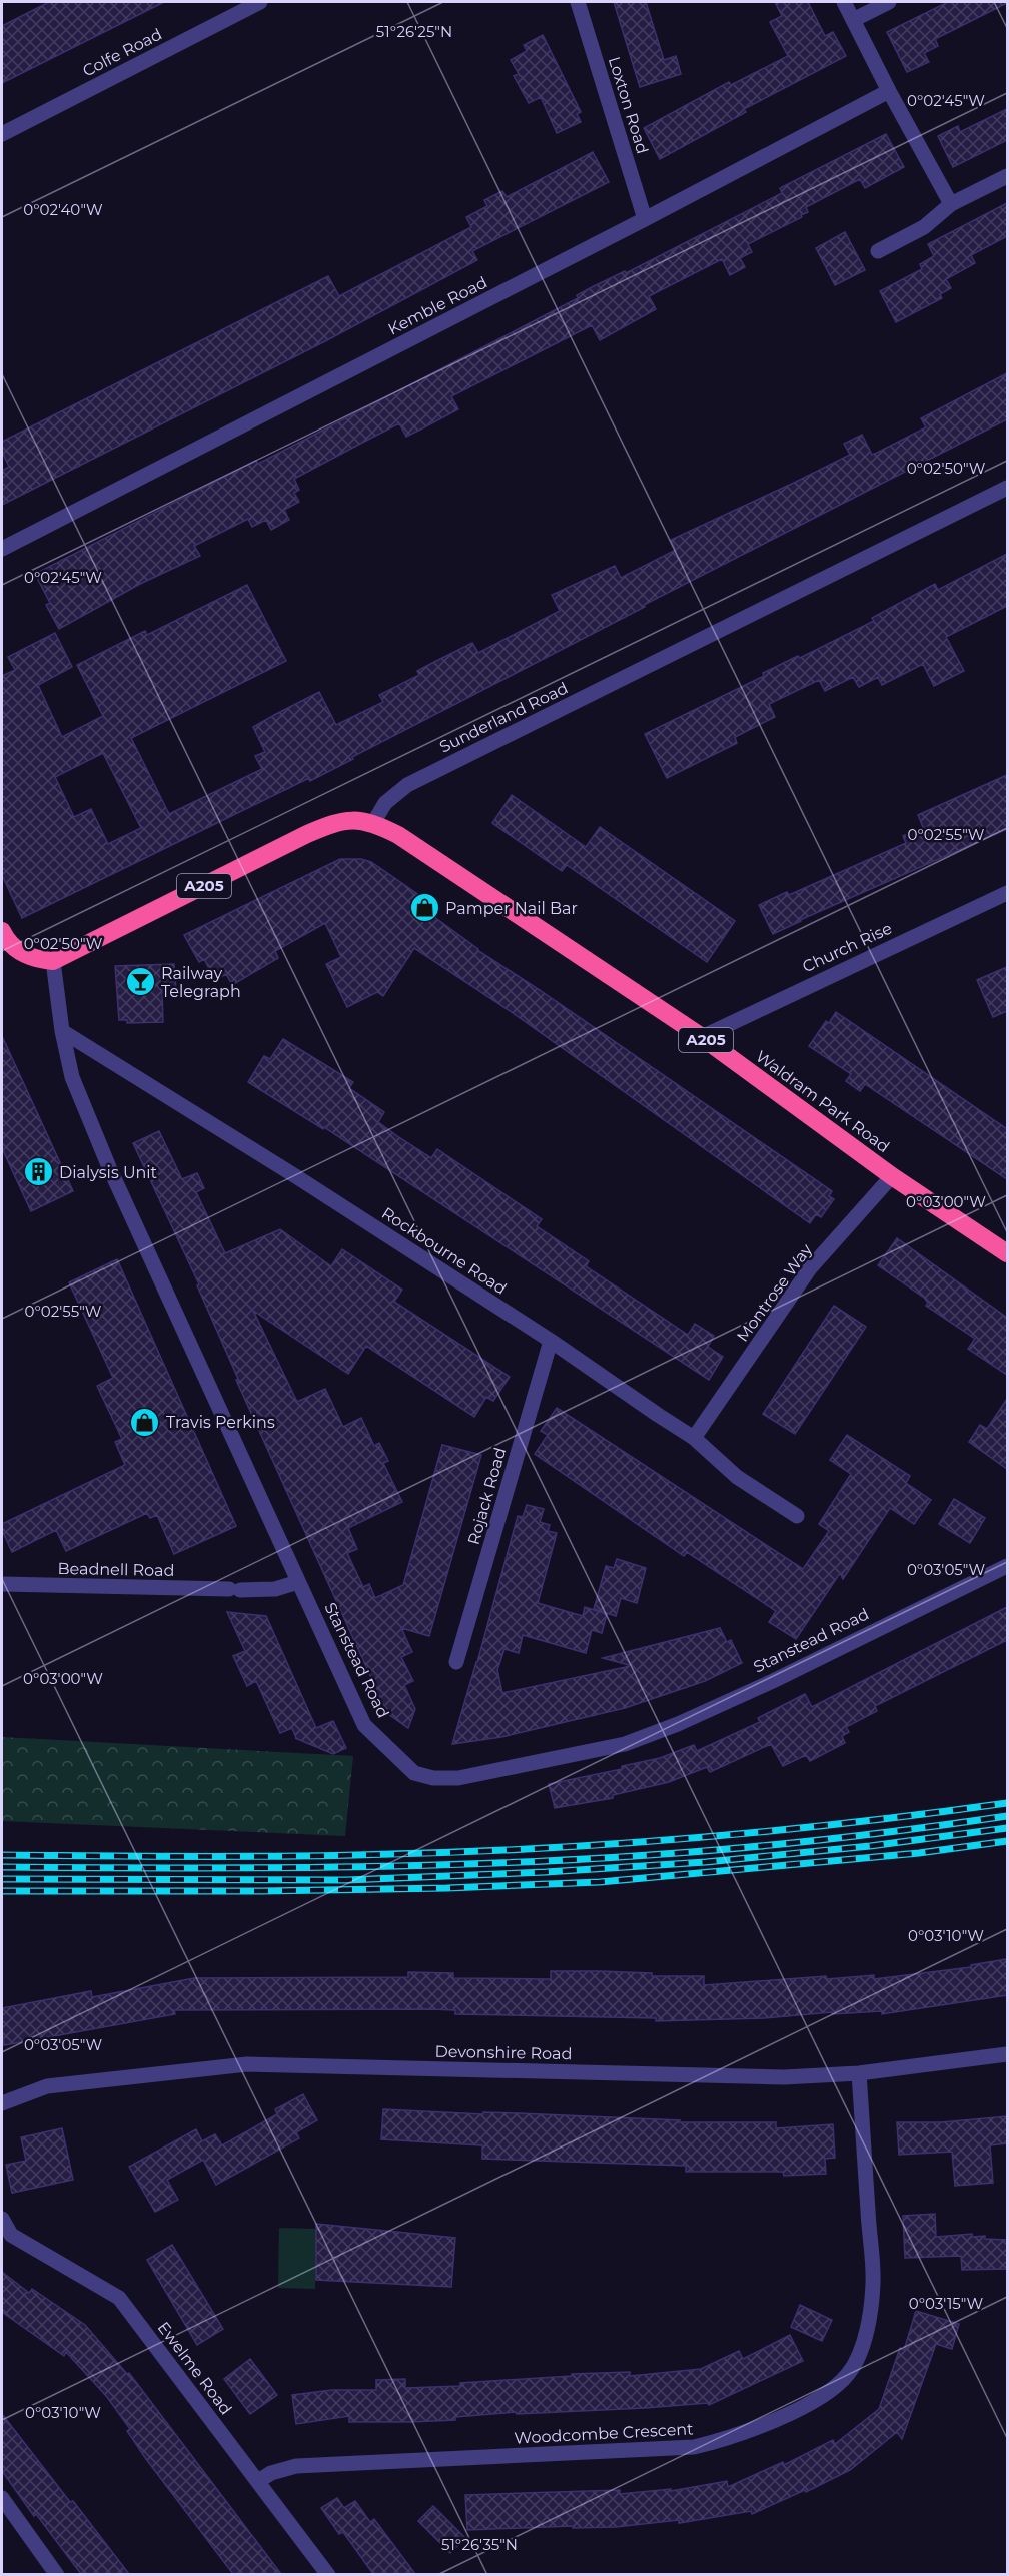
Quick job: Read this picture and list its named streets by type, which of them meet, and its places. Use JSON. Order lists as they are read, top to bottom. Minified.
{"streets":{"highway":["A205","Waldram Park Road"],"street":["Colfe Road","Loxton Road","Kemble Road","Sunderland Road","Church Rise","Rockbourne Road","Montrose Way","Rojack Road","Beadnell Road","Stanstead Road","Devonshire Road","Ewelme Road","Woodcombe Crescent"]},"crossings":[["Loxton Road","Kemble Road"],["Sunderland Road","A205"],["Sunderland Road","Waldram Park Road"],["A205","Waldram Park Road"],["A205","Stanstead Road"],["Church Rise","Waldram Park Road"],["Waldram Park Road","Montrose Way"],["Rockbourne Road","Montrose Way"],["Rockbourne Road","Rojack Road"],["Rockbourne Road","Stanstead Road"],["Beadnell Road","Stanstead Road"],["Devonshire Road","Woodcombe Crescent"],["Ewelme Road","Woodcombe Crescent"]],"places":{"shop":["Pamper Nail Bar","Travis Perkins"],"bar":["Railway Telegraph"],"building":["Dialysis Unit"]},"coordinates":["51°26'25\"N","0°02'45\"W","0°02'40\"W","0°02'50\"W","0°02'55\"W","0°03'00\"W","0°03'05\"W","0°03'10\"W","0°03'15\"W","51°26'35\"N"]}
